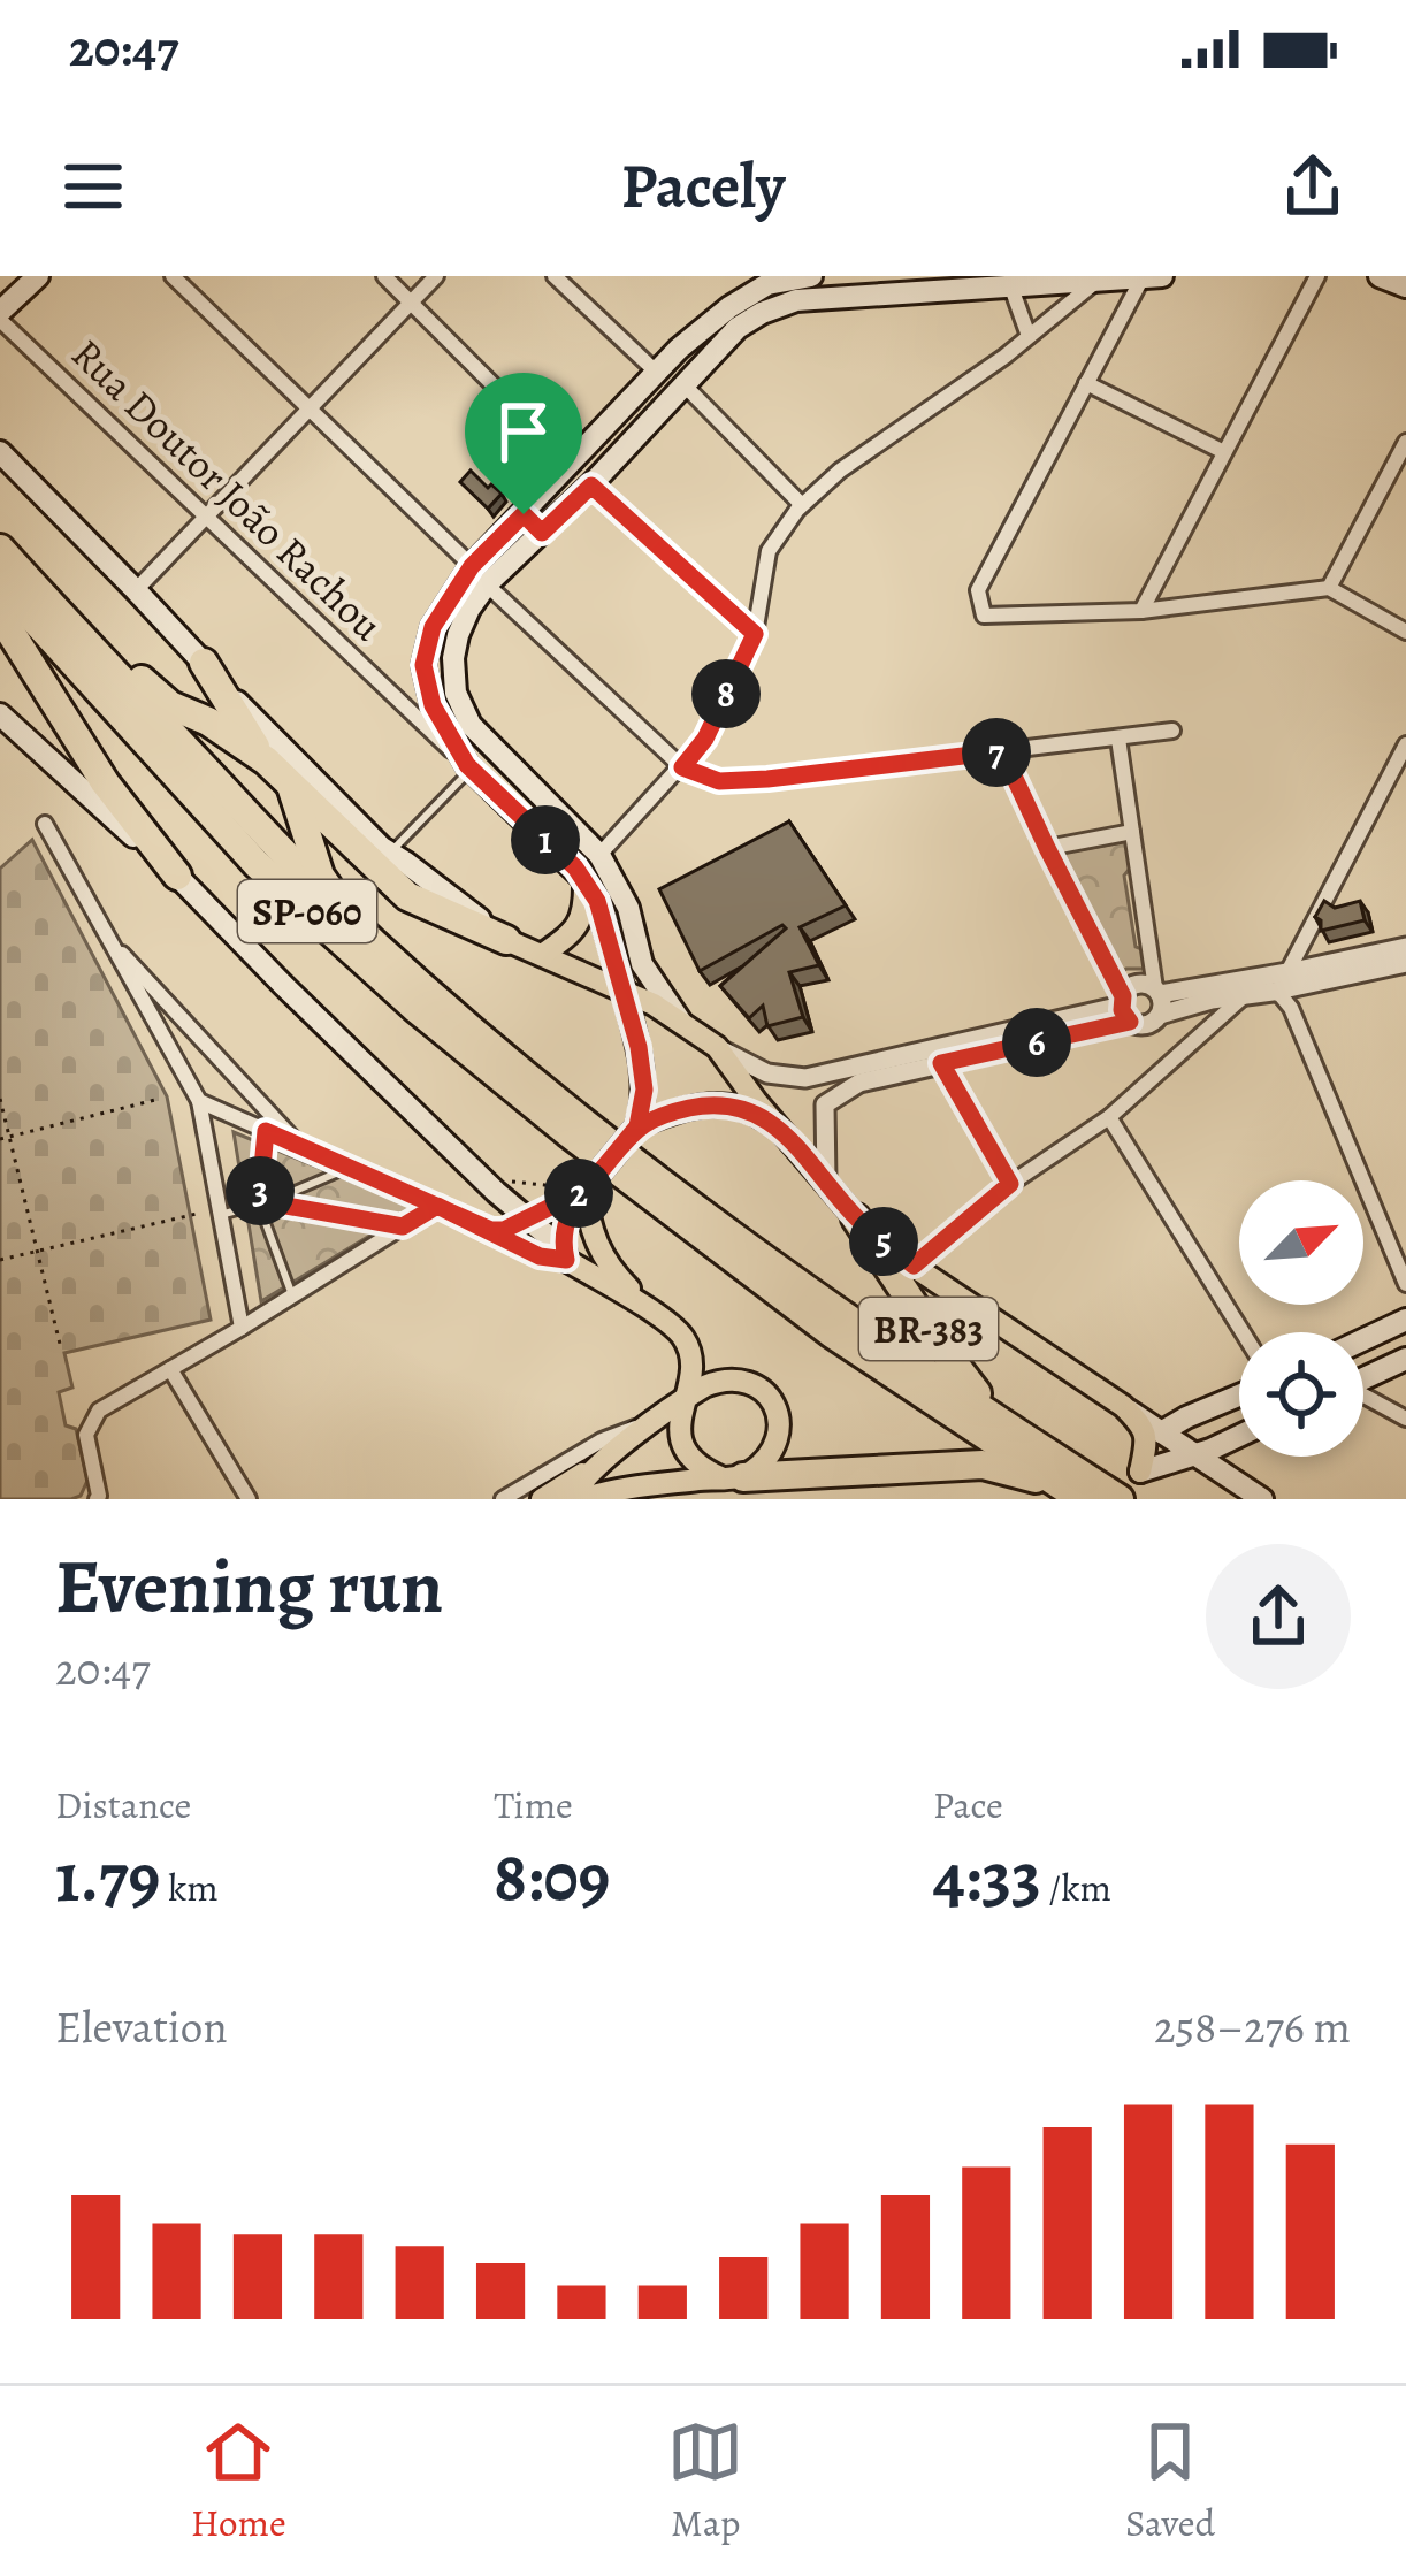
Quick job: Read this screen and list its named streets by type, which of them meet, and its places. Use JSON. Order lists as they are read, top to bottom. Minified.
{"streets":{"highway":["SP-060","BR-383"],"street":["Rua Doutor João Rachou"]},"crossings":[["SP-060","BR-383"]],"north":"top right","page":{"status":"20:47","header":"Pacely","pins":["8","7","1","6","3","2","5"],"heading":["Evening run","20:47"],"stats":[["Distance","1.79 km"],["Time","8:09"],["Pace","4:33 /km"]],"chart":["Elevation","258–276 m"],"tabs":["Home","Map","Saved"]}}
